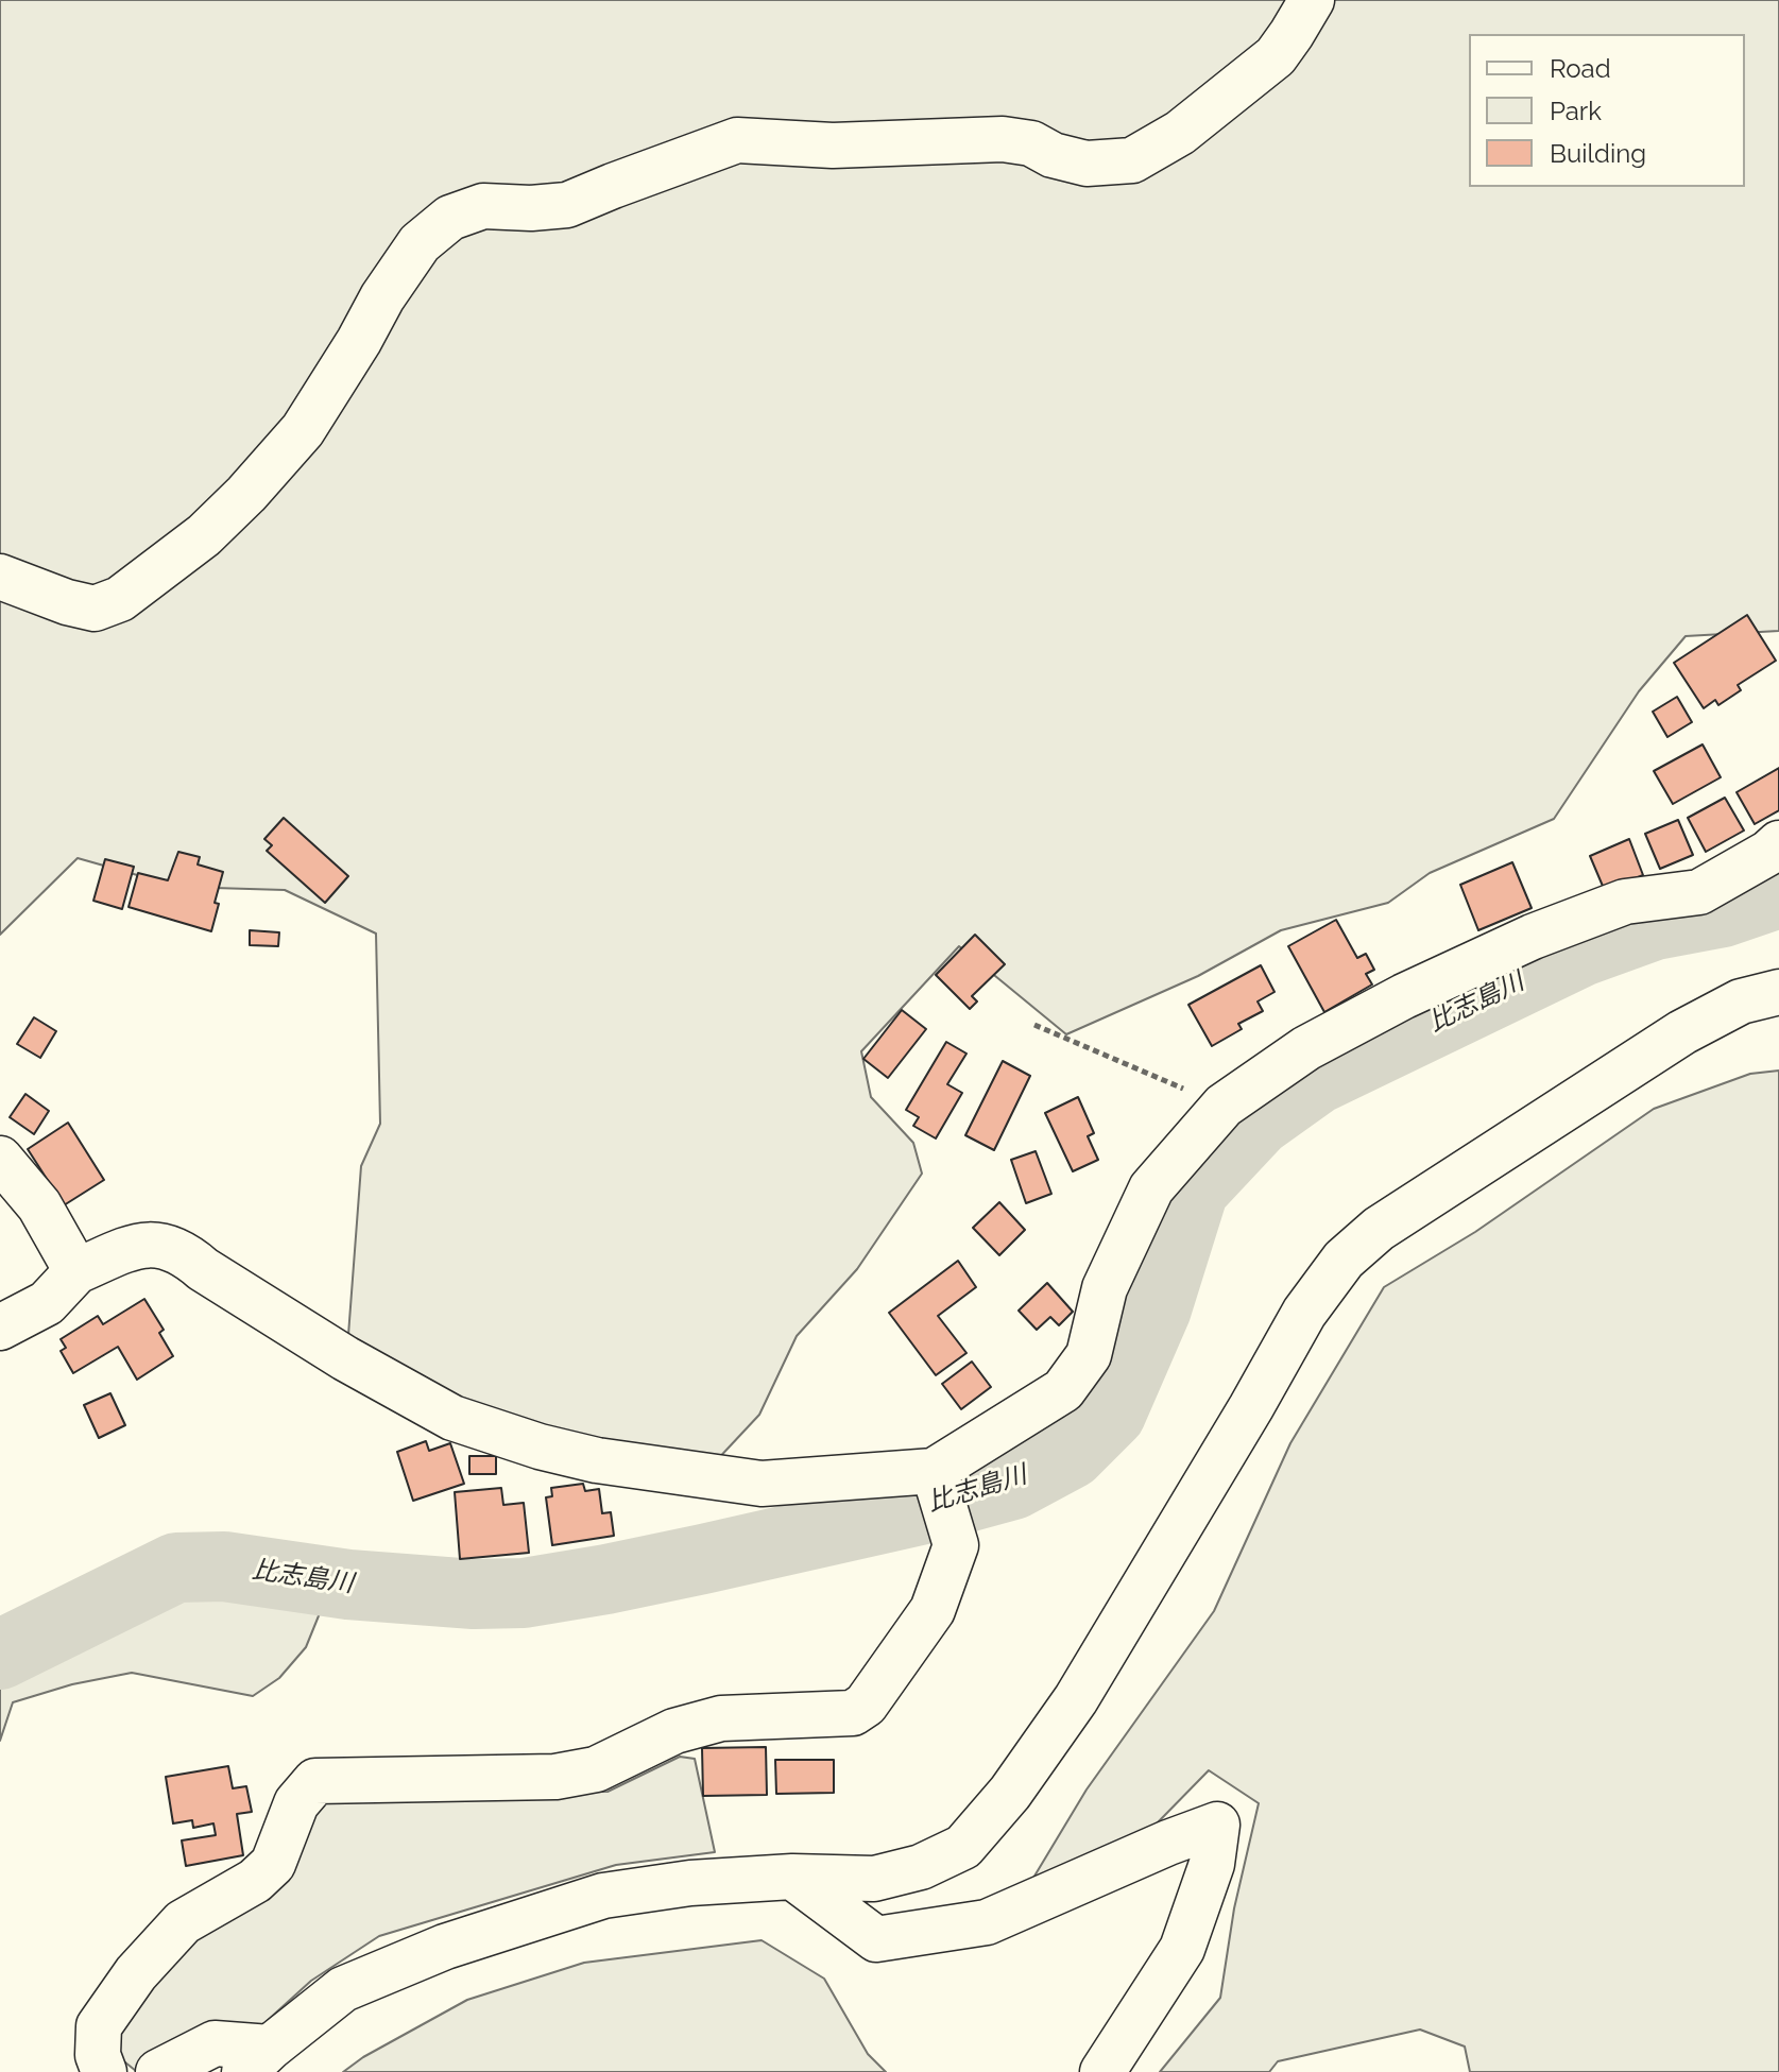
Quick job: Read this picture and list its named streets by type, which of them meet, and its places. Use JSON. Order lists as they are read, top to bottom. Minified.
{"water":["比志島川"],"legend":["Road","Park","Building"]}
